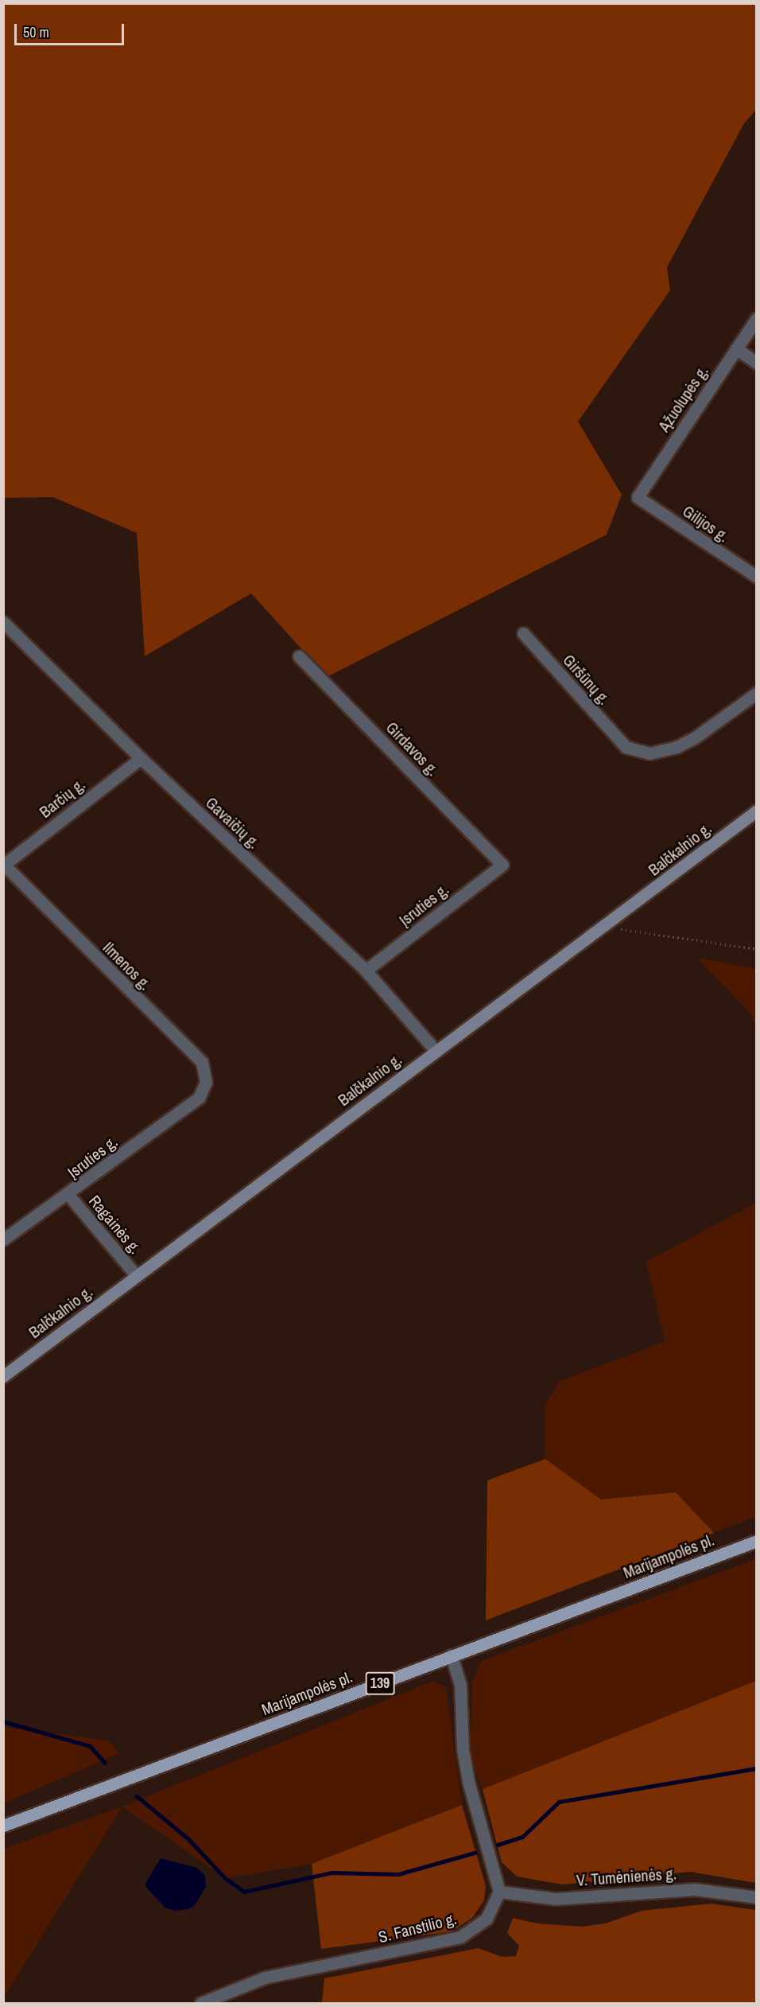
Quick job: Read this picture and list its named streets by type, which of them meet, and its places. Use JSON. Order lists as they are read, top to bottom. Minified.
{"streets":{"main road":["Marijampolės pl.","139"],"street":["Ąžuolupės g.","Gilijos g.","Giršūnų g.","Girdavos g.","Barčių g.","Gavaičių g.","Balčkalnio g.","Įsruties g.","Ilmenos g.","Ragainės g.","V. Tumėnienės g.","S. Fanstilio g."]},"crossings":[["Ąžuolupės g.","Gilijos g."],["Girdavos g.","Įsruties g."],["Barčių g.","Gavaičių g."],["Barčių g.","Ilmenos g."],["Gavaičių g.","Balčkalnio g."],["Gavaičių g.","Įsruties g."],["Balčkalnio g.","Ragainės g."],["Įsruties g.","Ilmenos g."],["Įsruties g.","Ragainės g."],["V. Tumėnienės g.","S. Fanstilio g."]],"scale_bar":"50 m"}
